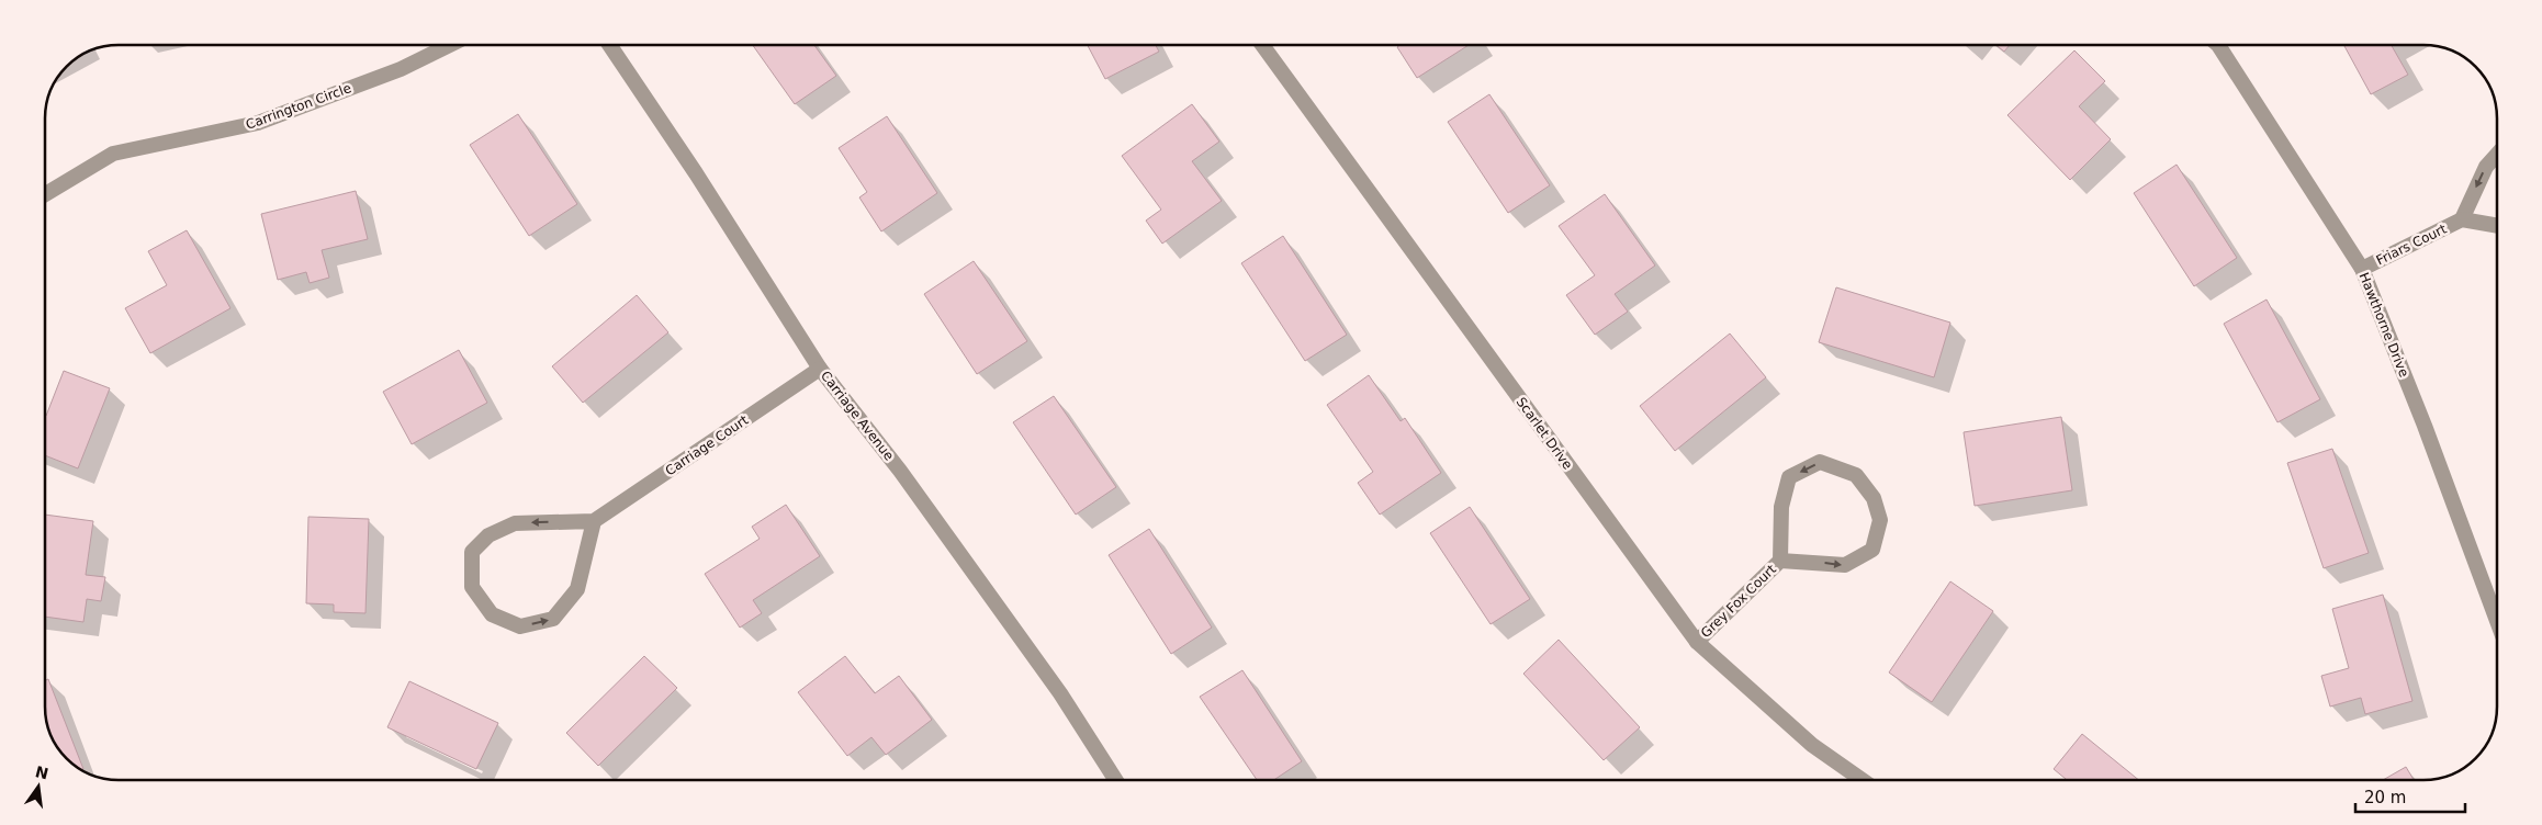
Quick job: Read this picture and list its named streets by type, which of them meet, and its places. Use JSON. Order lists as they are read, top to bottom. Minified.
{"streets":{"street":["Carrington Circle","Friars Court","Hawthorne Drive","Carriage Avenue","Scarlet Drive","Carriage Court","Grey Fox Court"]},"crossings":[["Friars Court","Hawthorne Drive"],["Carriage Avenue","Carriage Court"],["Scarlet Drive","Grey Fox Court"]],"scale_bar":"20 m","north":"top"}
